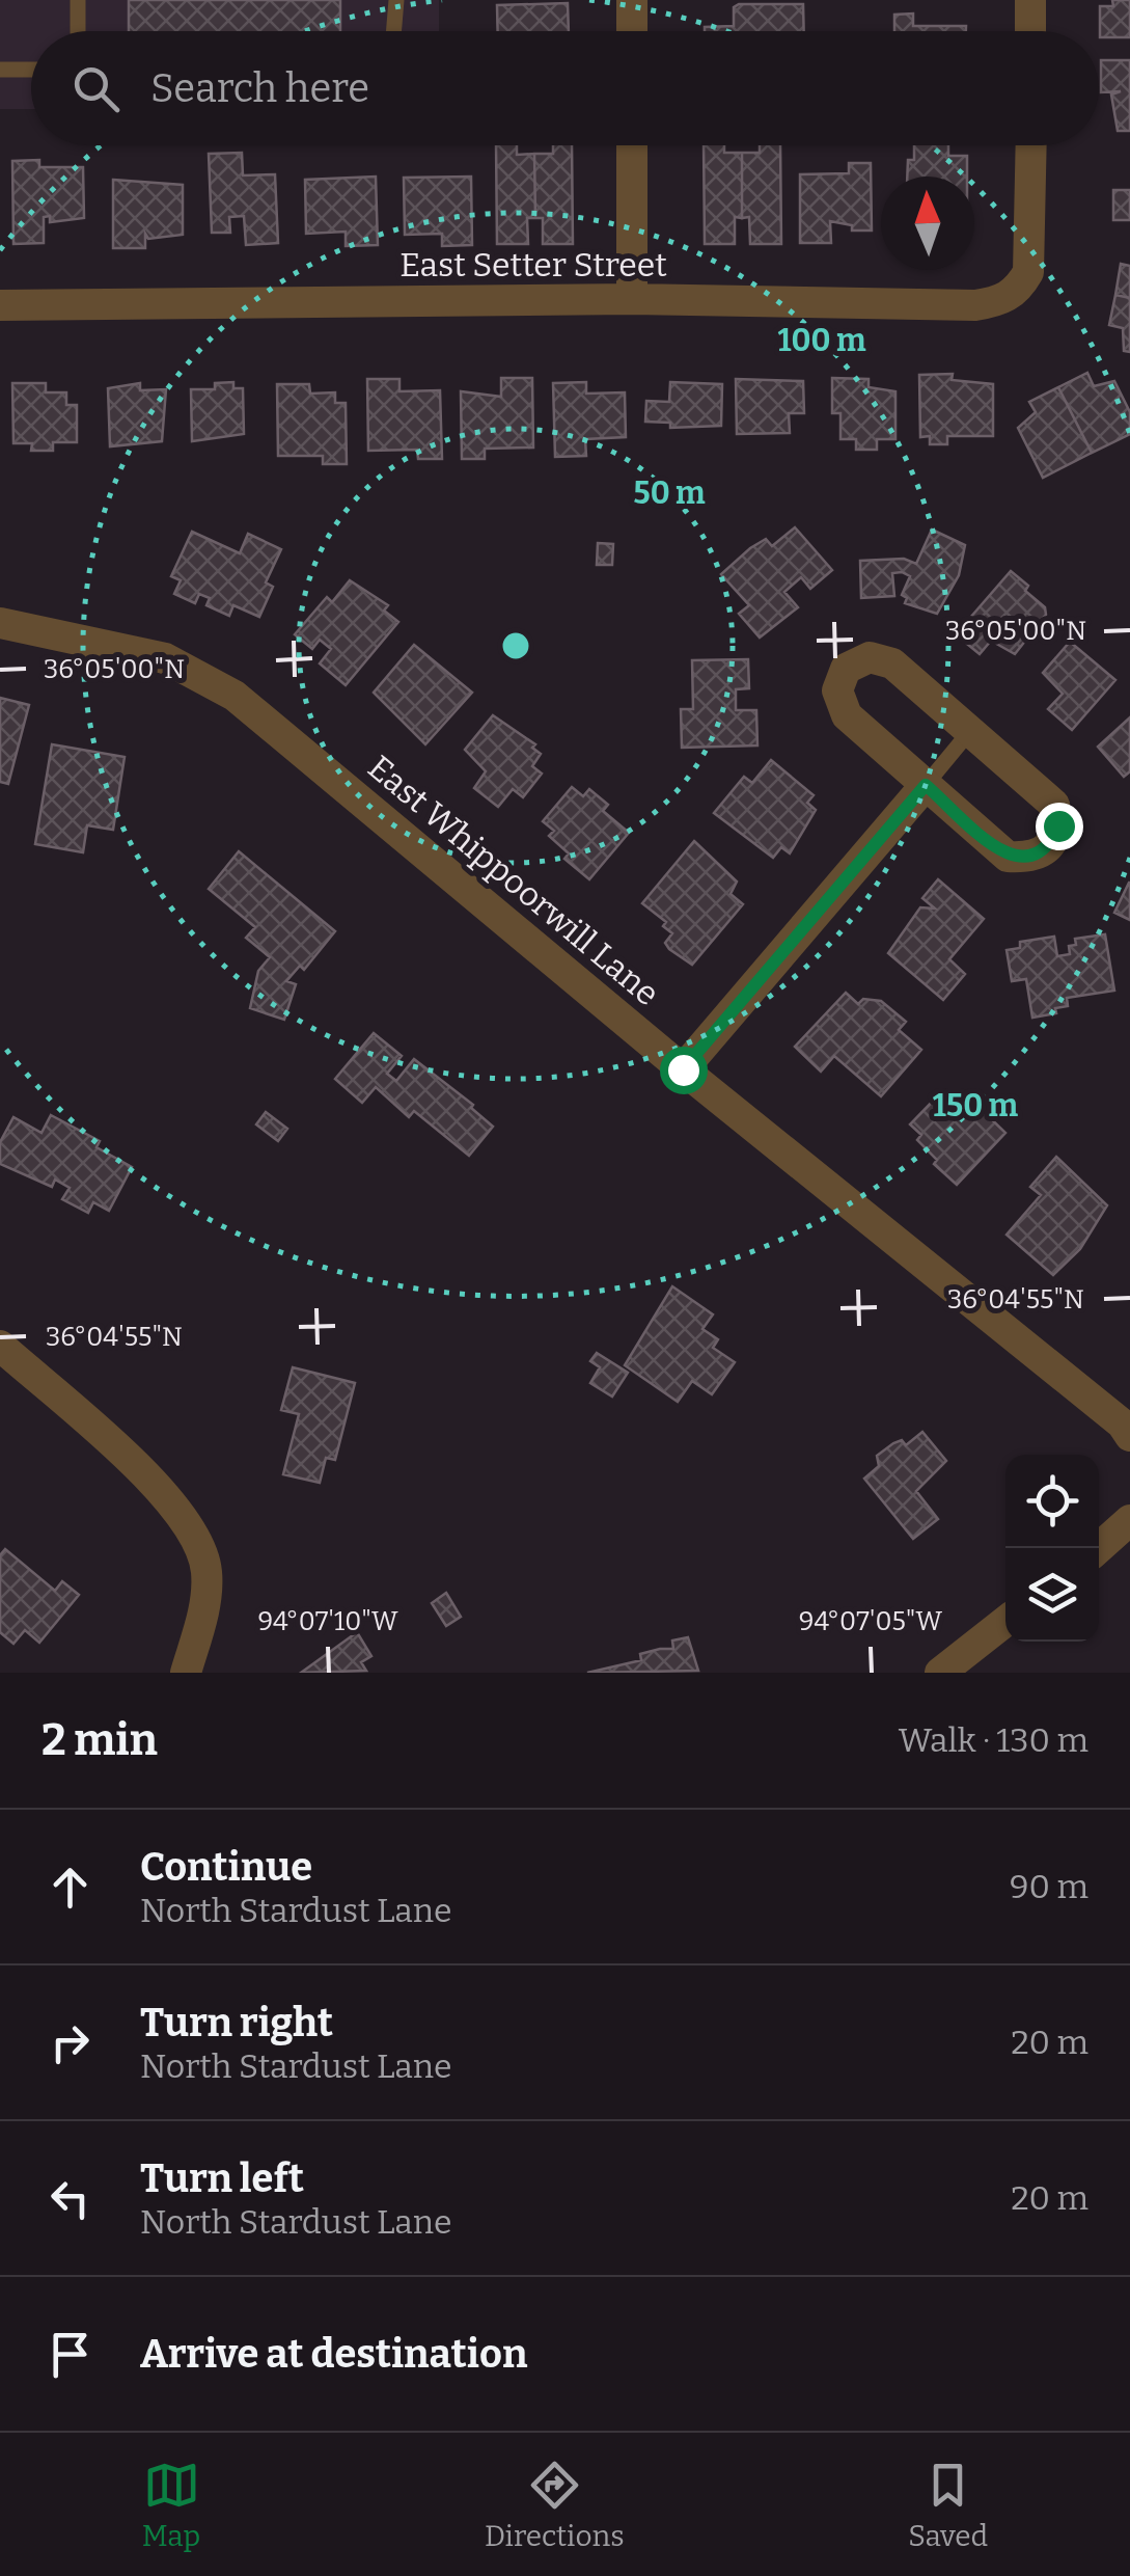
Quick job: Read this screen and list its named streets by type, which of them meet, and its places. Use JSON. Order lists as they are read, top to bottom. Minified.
{"streets":{"street":["East Setter Street","East Whippoorwill Lane"]},"north":"top","page":{"search":"Search here","heading":["2 min","Walk · 130 m"],"list":[["Continue","North Stardust Lane","90 m"],["Turn right","North Stardust Lane","20 m"],["Turn left","North Stardust Lane","20 m"],"Arrive at destination"],"nav":["Map","Directions","Saved"]},"coordinates":["36°05'00\"N","36°04'55\"N","94°07'10\"W","94°07'05\"W"],"rings":["100 m","50 m","150 m"]}
